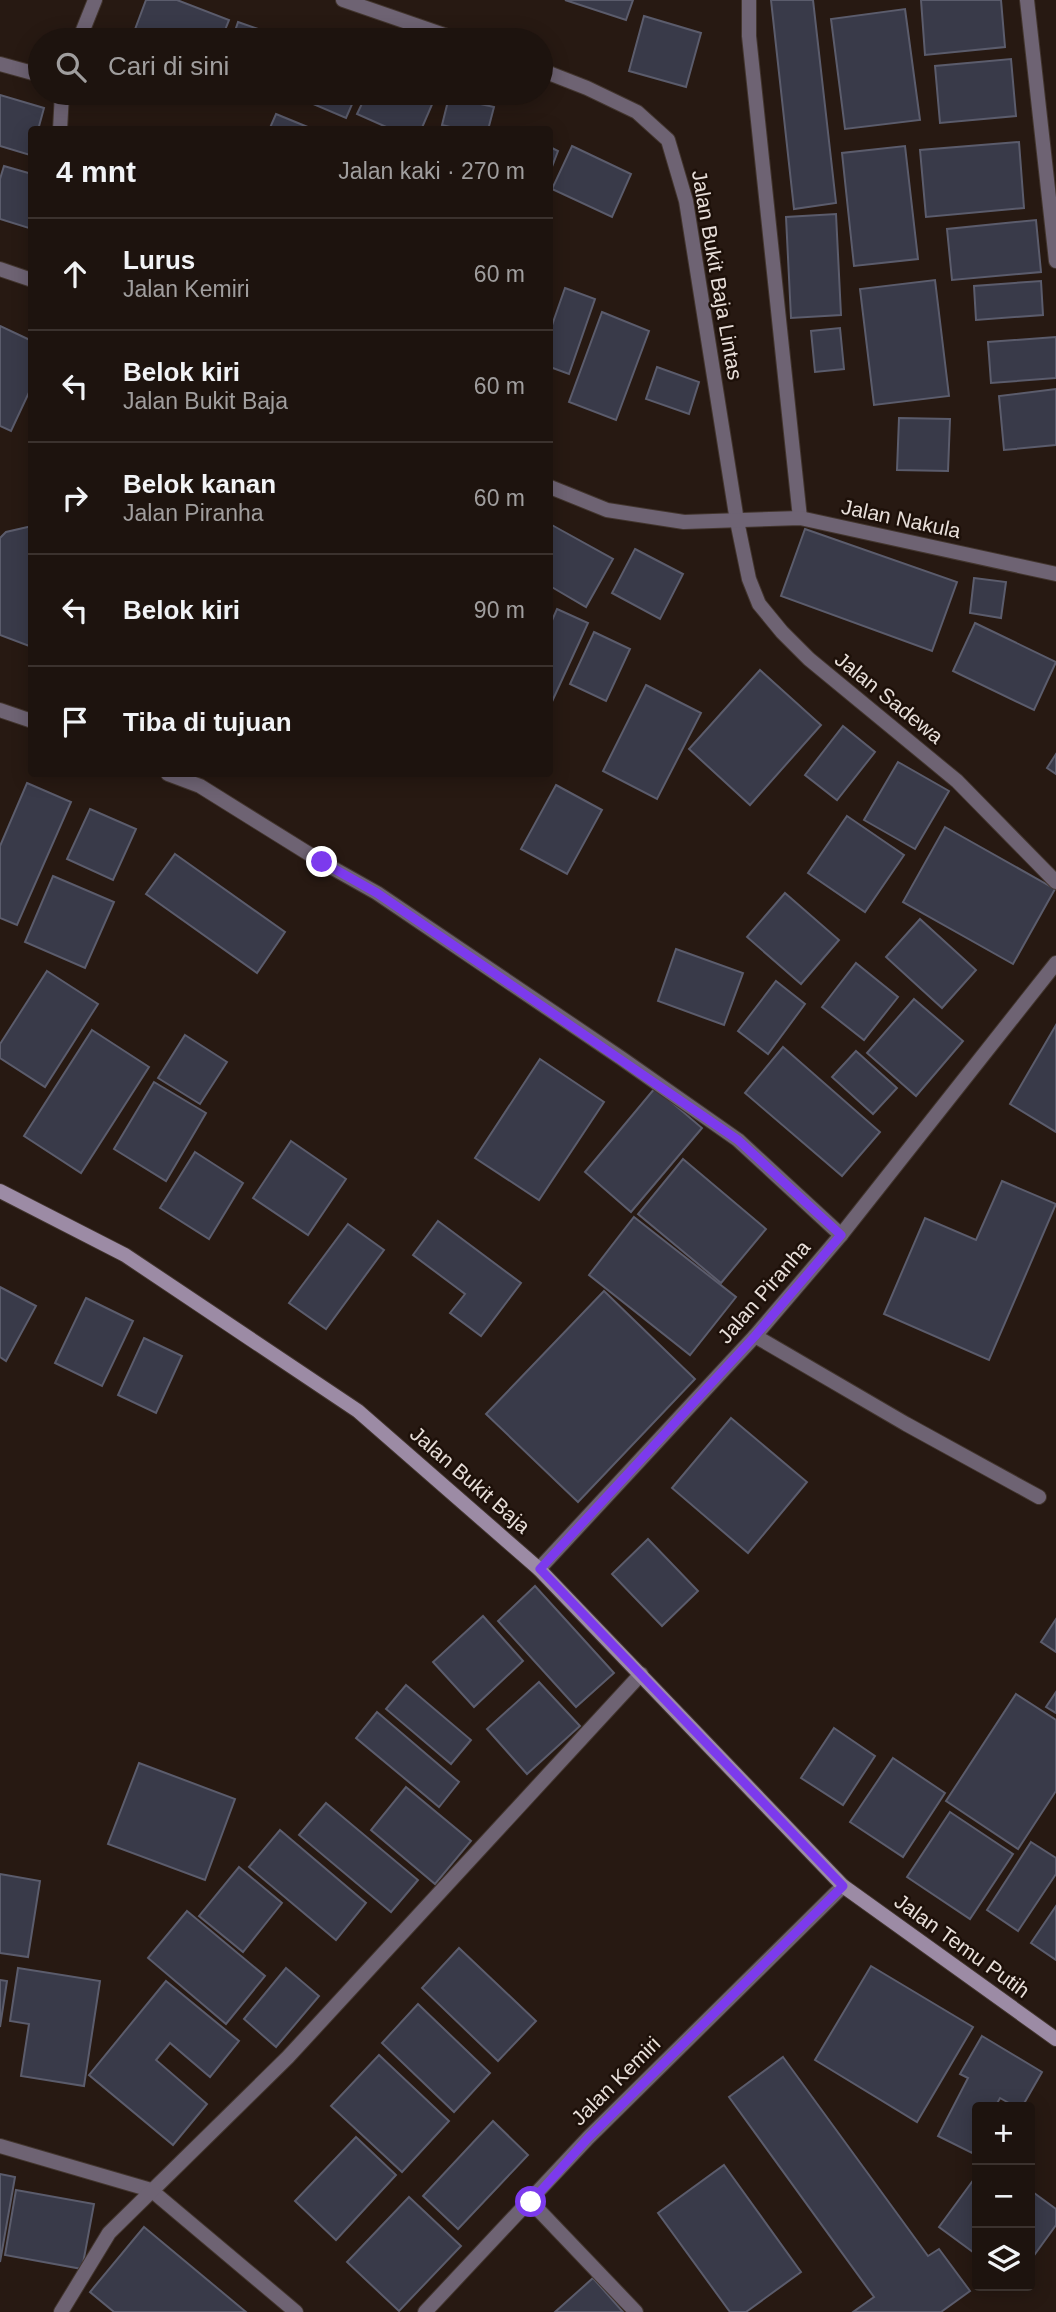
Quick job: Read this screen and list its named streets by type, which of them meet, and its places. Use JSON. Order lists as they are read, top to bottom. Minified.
{"streets":{"street":["Jalan Bukit Baja Lintas","Jalan Nakula","Jalan Sadewa","Jalan Piranha","Jalan Bukit Baja","Jalan Temu Putih","Jalan Kemiri"]},"crossings":[["Jalan Bukit Baja Lintas","Jalan Nakula"],["Jalan Bukit Baja Lintas","Jalan Sadewa"],["Jalan Nakula","Jalan Sadewa"],["Jalan Piranha","Jalan Bukit Baja"],["Jalan Bukit Baja","Jalan Temu Putih"],["Jalan Bukit Baja","Jalan Kemiri"],["Jalan Temu Putih","Jalan Kemiri"]],"page":{"search":"Cari di sini","heading":["4 mnt","Jalan kaki · 270 m"],"list":[["Lurus","Jalan Kemiri","60 m"],["Belok kiri","Jalan Bukit Baja","60 m"],["Belok kanan","Jalan Piranha","60 m"],["Belok kiri","90 m"],"Tiba di tujuan"],"map_buttons":["+","−"]}}
